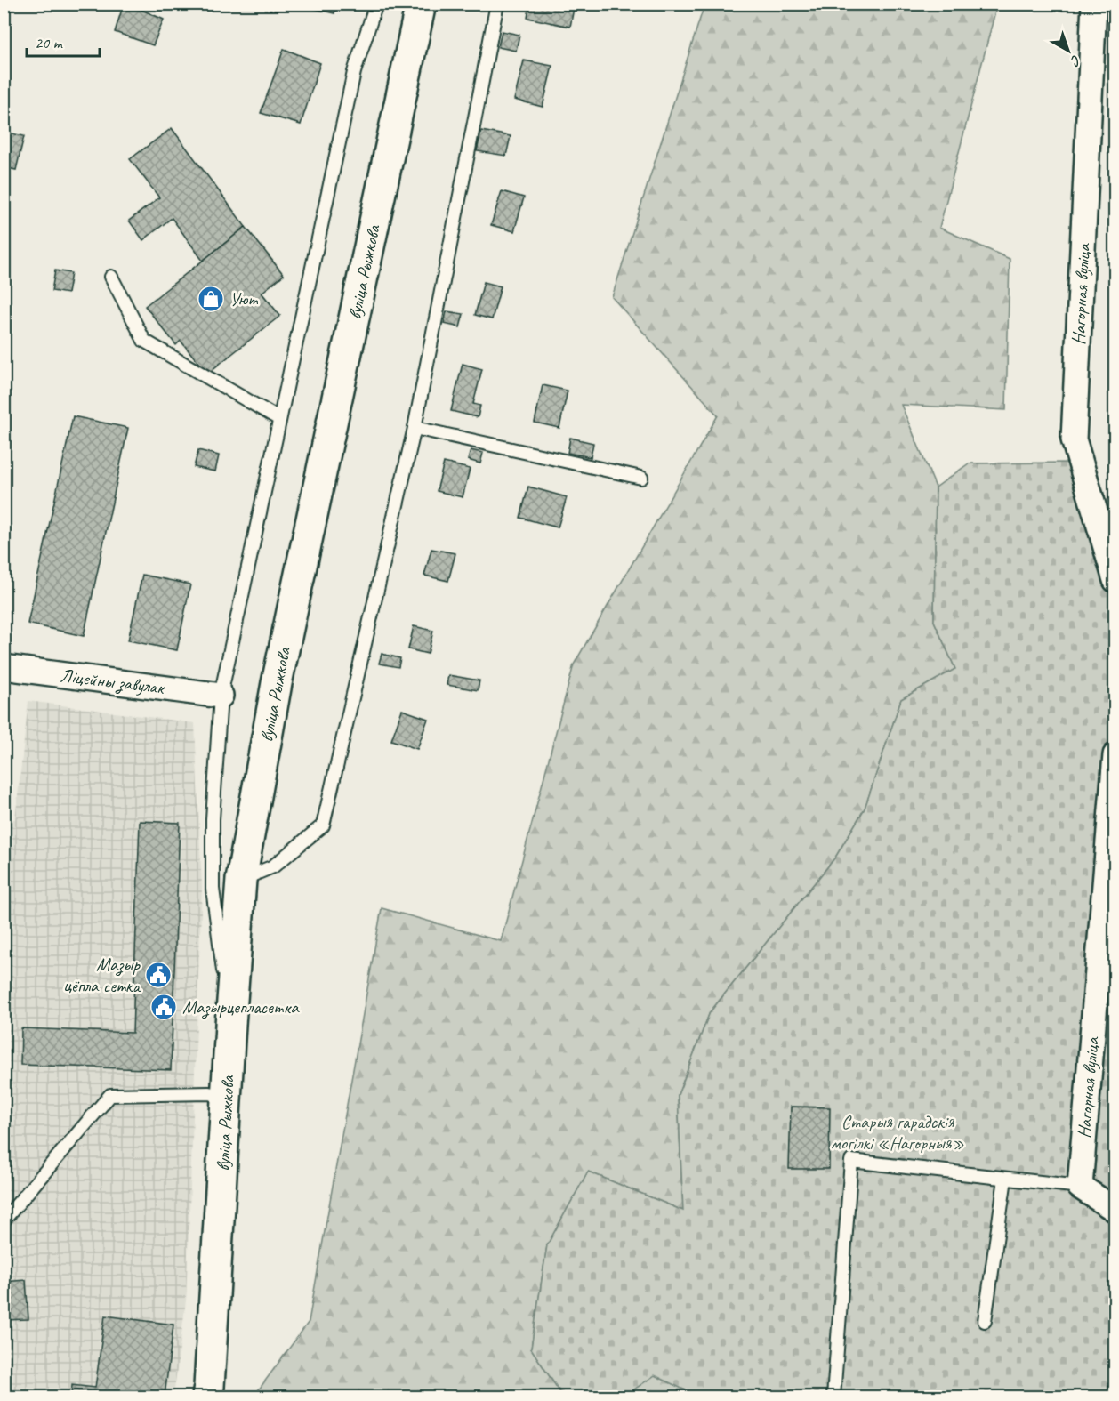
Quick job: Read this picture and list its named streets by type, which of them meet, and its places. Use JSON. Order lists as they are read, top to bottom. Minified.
{"streets":{"main road":["вуліца Рыжкова"],"street":["Нагорная вуліца","Ліцейны завулак"]},"parks":["Старыя гарадскія могілкі «Нагорныя»"],"places":{"shop":["Уют"],"public building":["Мазыр цёпла сетка","Мазырцепласетка"]},"scale_bar":"20 m","north":"bottom right"}
